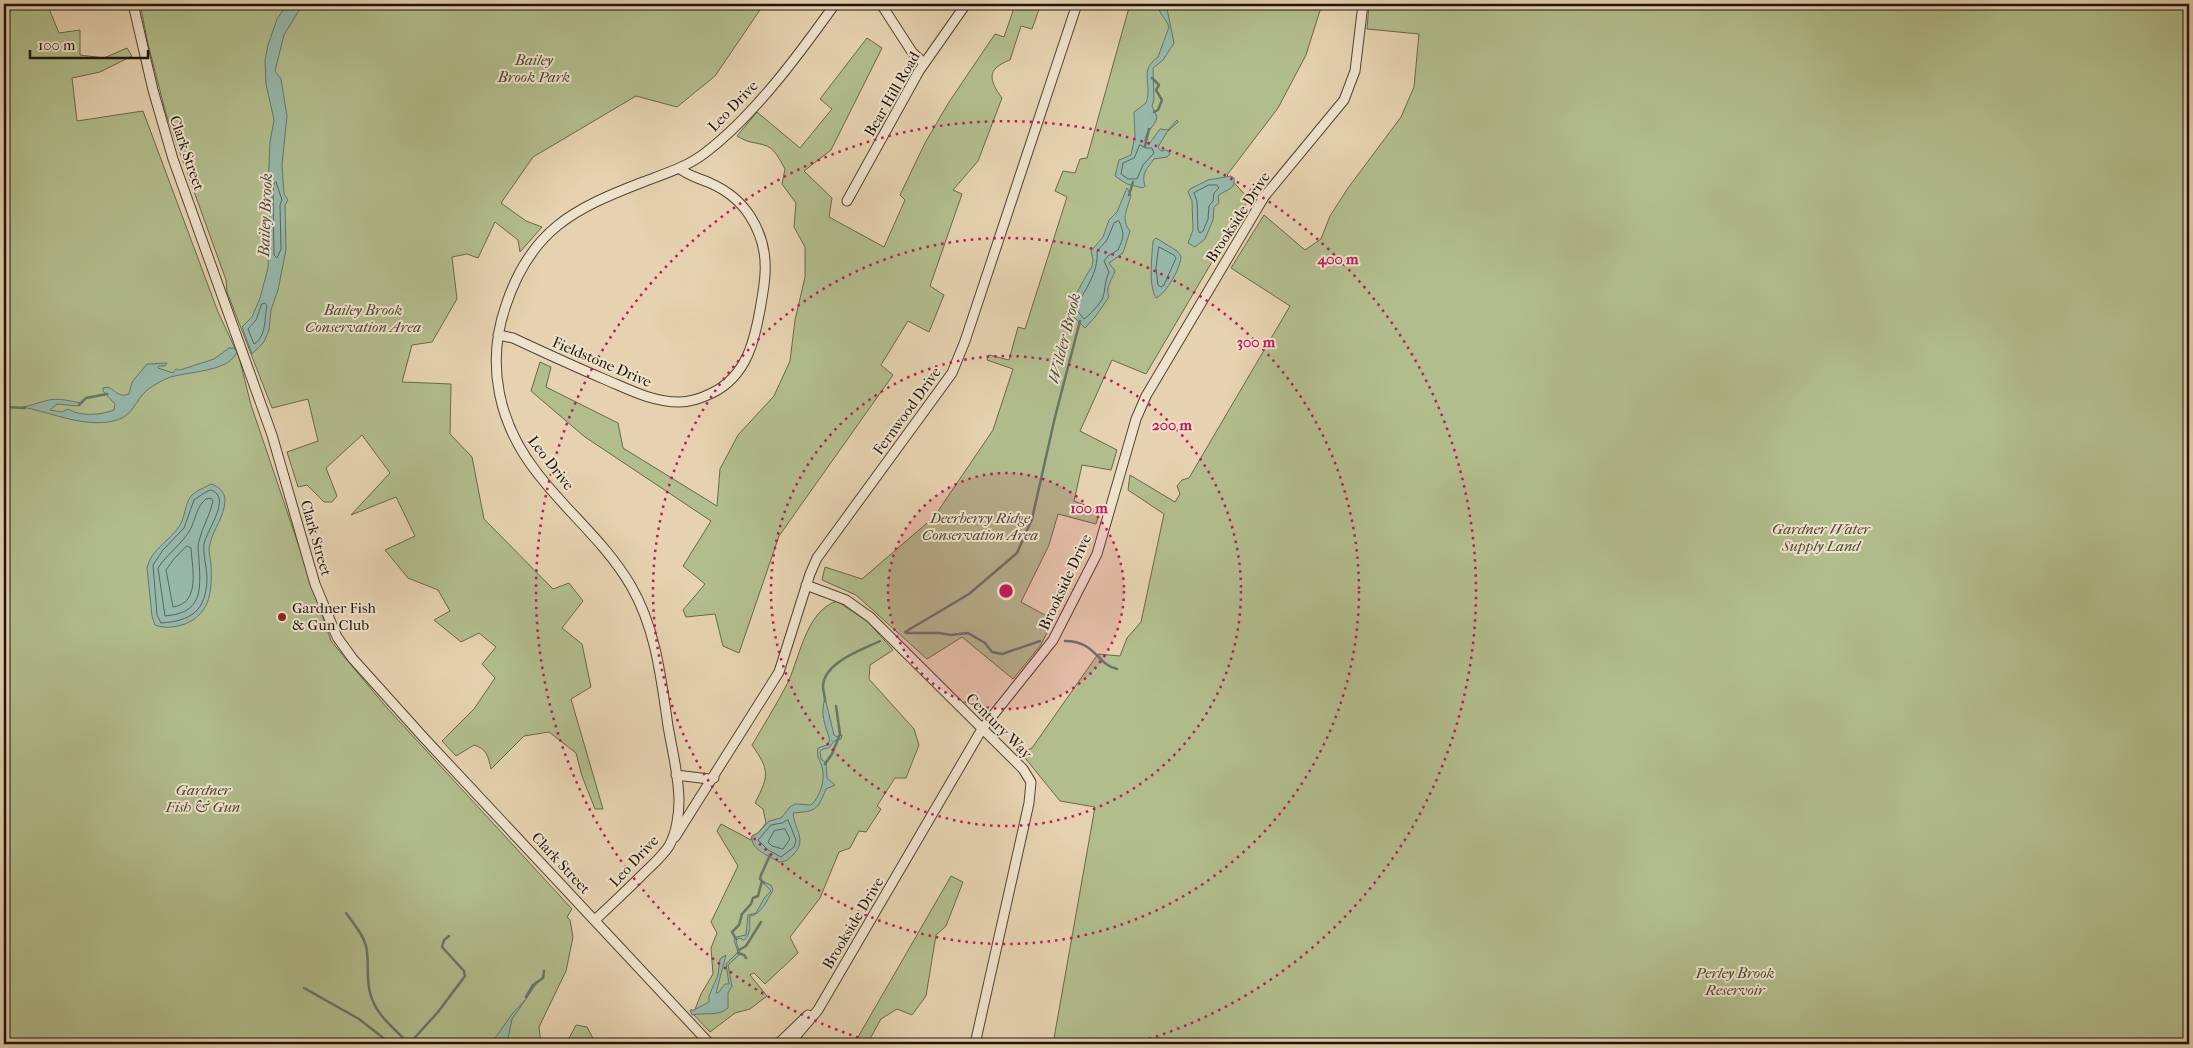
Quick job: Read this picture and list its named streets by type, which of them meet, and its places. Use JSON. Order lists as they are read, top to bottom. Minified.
{"streets":{"street":["Bear Hill Road","Leo Drive","Clark Street","Brookside Drive","Fieldstone Drive","Fernwood Drive","Century Way"]},"crossings":[["Leo Drive","Clark Street"],["Leo Drive","Fieldstone Drive"],["Leo Drive","Fernwood Drive"],["Brookside Drive","Century Way"],["Fernwood Drive","Century Way"]],"water":["Bailey Brook","Wilder Brook"],"parks":["Bailey Brook Park","Bailey Brook Conservation Area","Deerberry Ridge Conservation Area","Gardner Water Supply Land","Gardner Fish & Gun","Perley Brook Reservoir"],"places":["Gardner Fish & Gun Club"],"scale_bar":"100 m","rings":["400 m","300 m","200 m","100 m"]}
